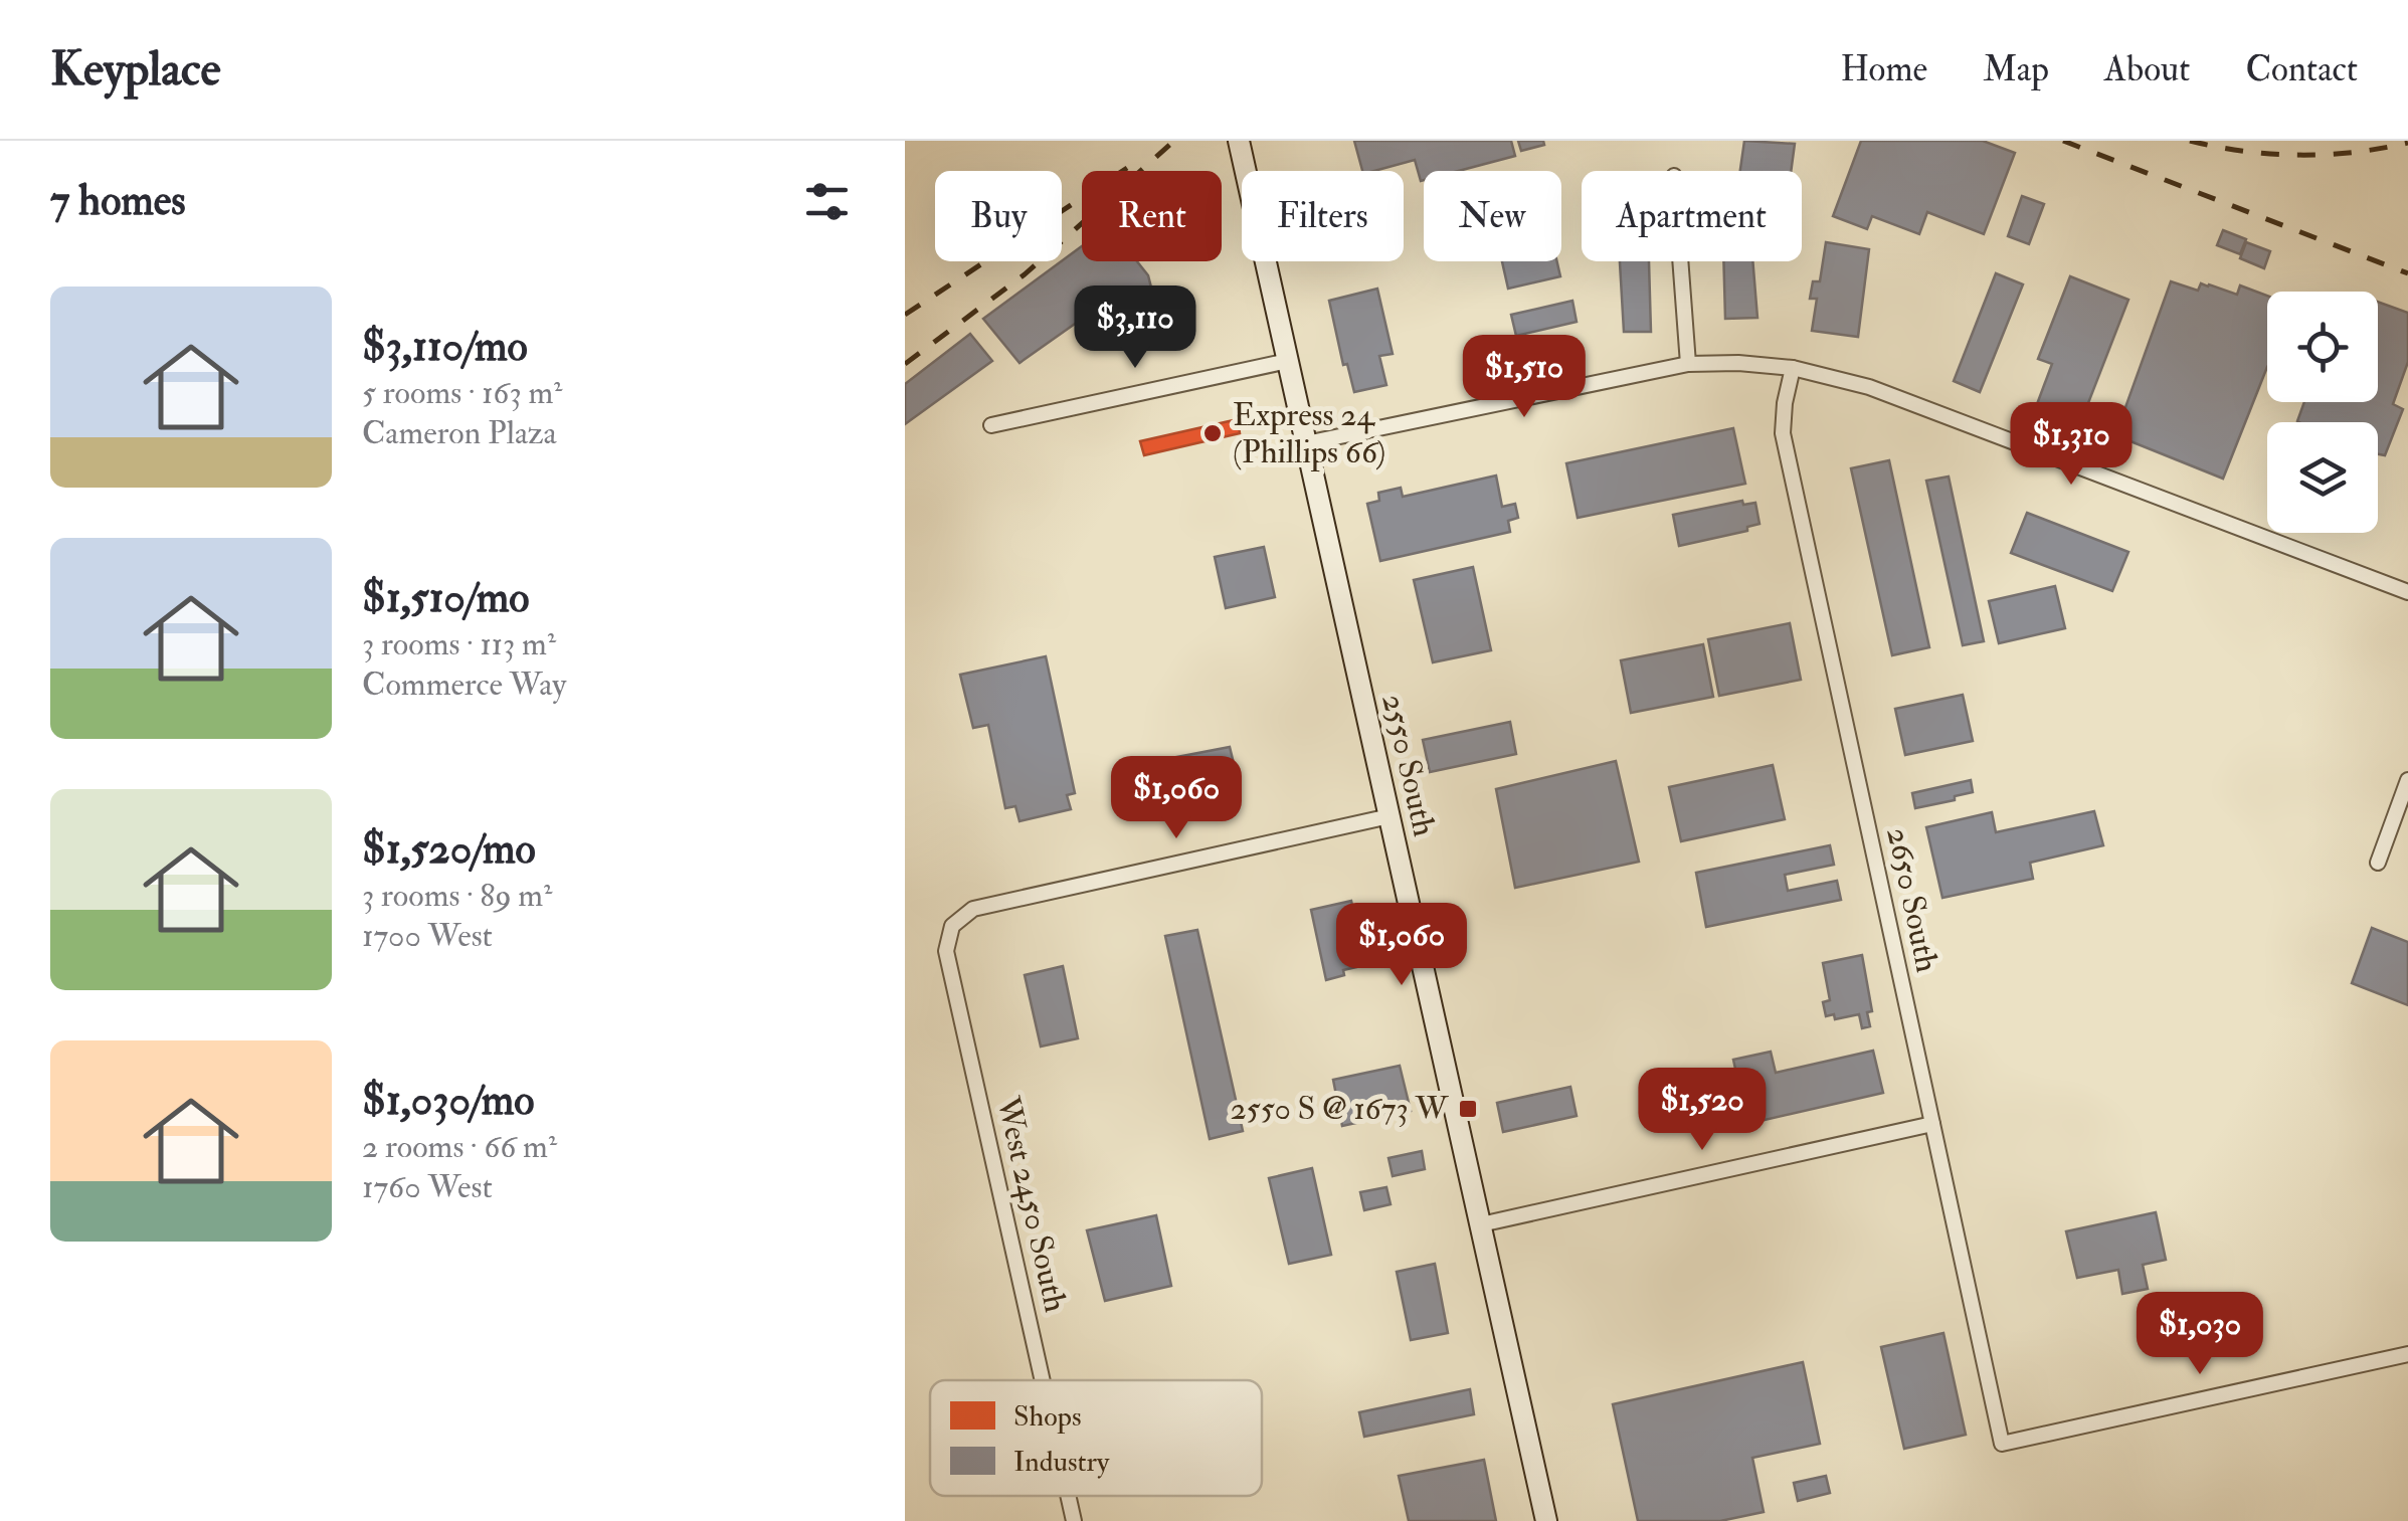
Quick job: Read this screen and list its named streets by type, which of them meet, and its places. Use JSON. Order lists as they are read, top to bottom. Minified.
{"streets":{"main road":["2550 South"],"street":["2650 South","West 2450 South"]},"crossings":[["2550 South","West 2450 South"]],"places":{"other":["Express 24 (Phillips 66)"],"transit":["2550 S @ 1673 W"]},"legend":["Shops","Industry"],"page":{"header":"Keyplace","nav":["Home","Map","About","Contact"],"heading":"7 homes","chip":["Buy","Rent","Filters","New","Apartment"],"list":[{"name":"$3,110/mo","note":"5 rooms · 163 m² · Cameron Plaza"},{"name":"$1,510/mo","note":"3 rooms · 113 m² · Commerce Way"},{"name":"$1,520/mo","note":"3 rooms · 89 m² · 1700 West"},{"name":"$1,030/mo","note":"2 rooms · 66 m² · 1760 West"}],"price":["$3,110","$1,510","$1,310","$1,060","$1,060","$1,520","$1,030"]}}
